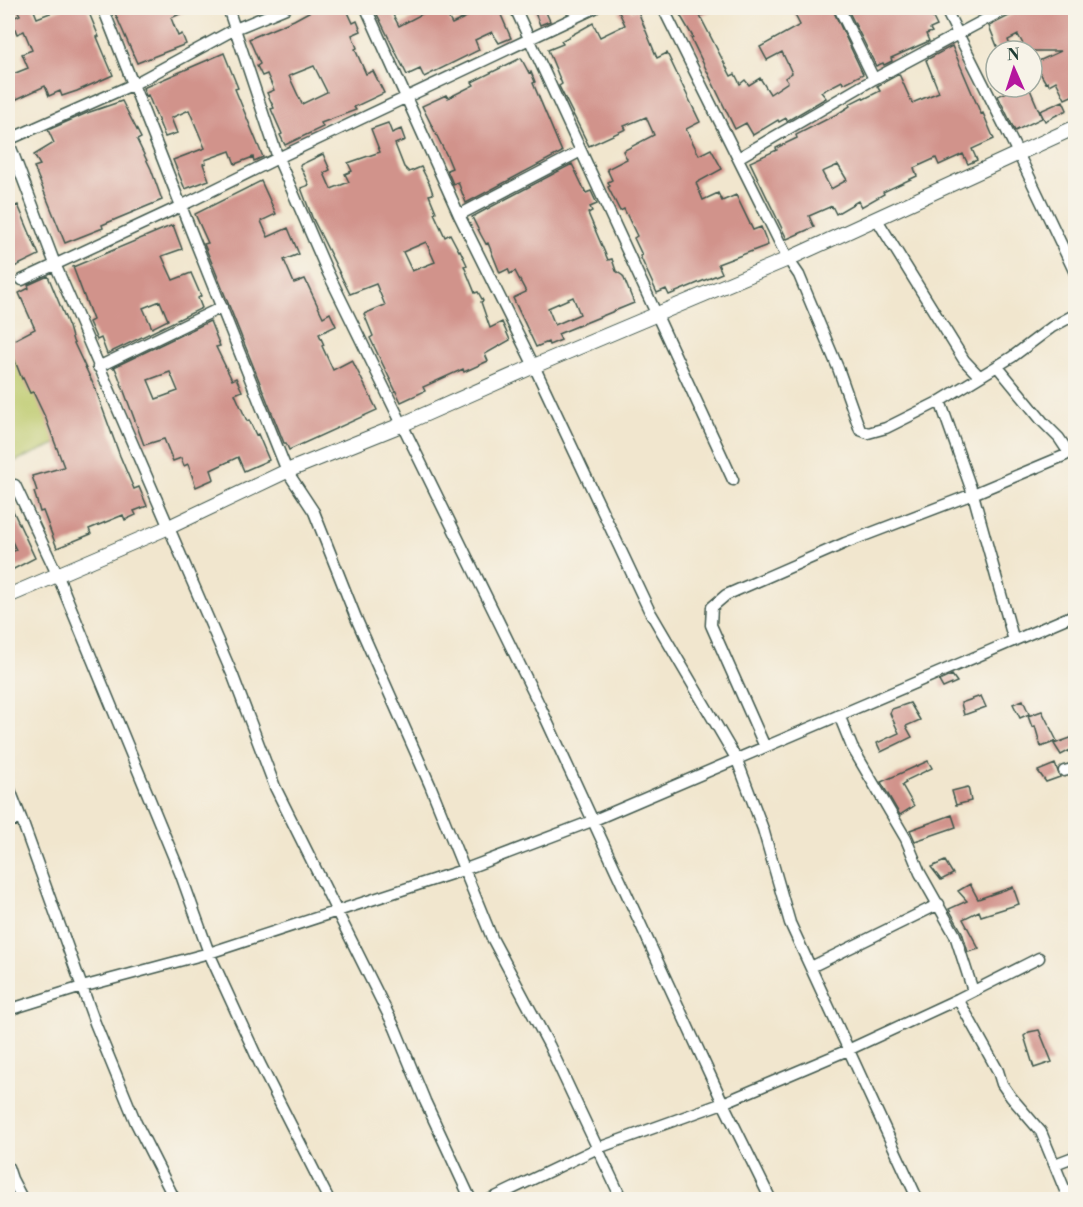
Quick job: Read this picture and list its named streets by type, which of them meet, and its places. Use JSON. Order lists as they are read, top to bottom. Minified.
{"north":"top"}
